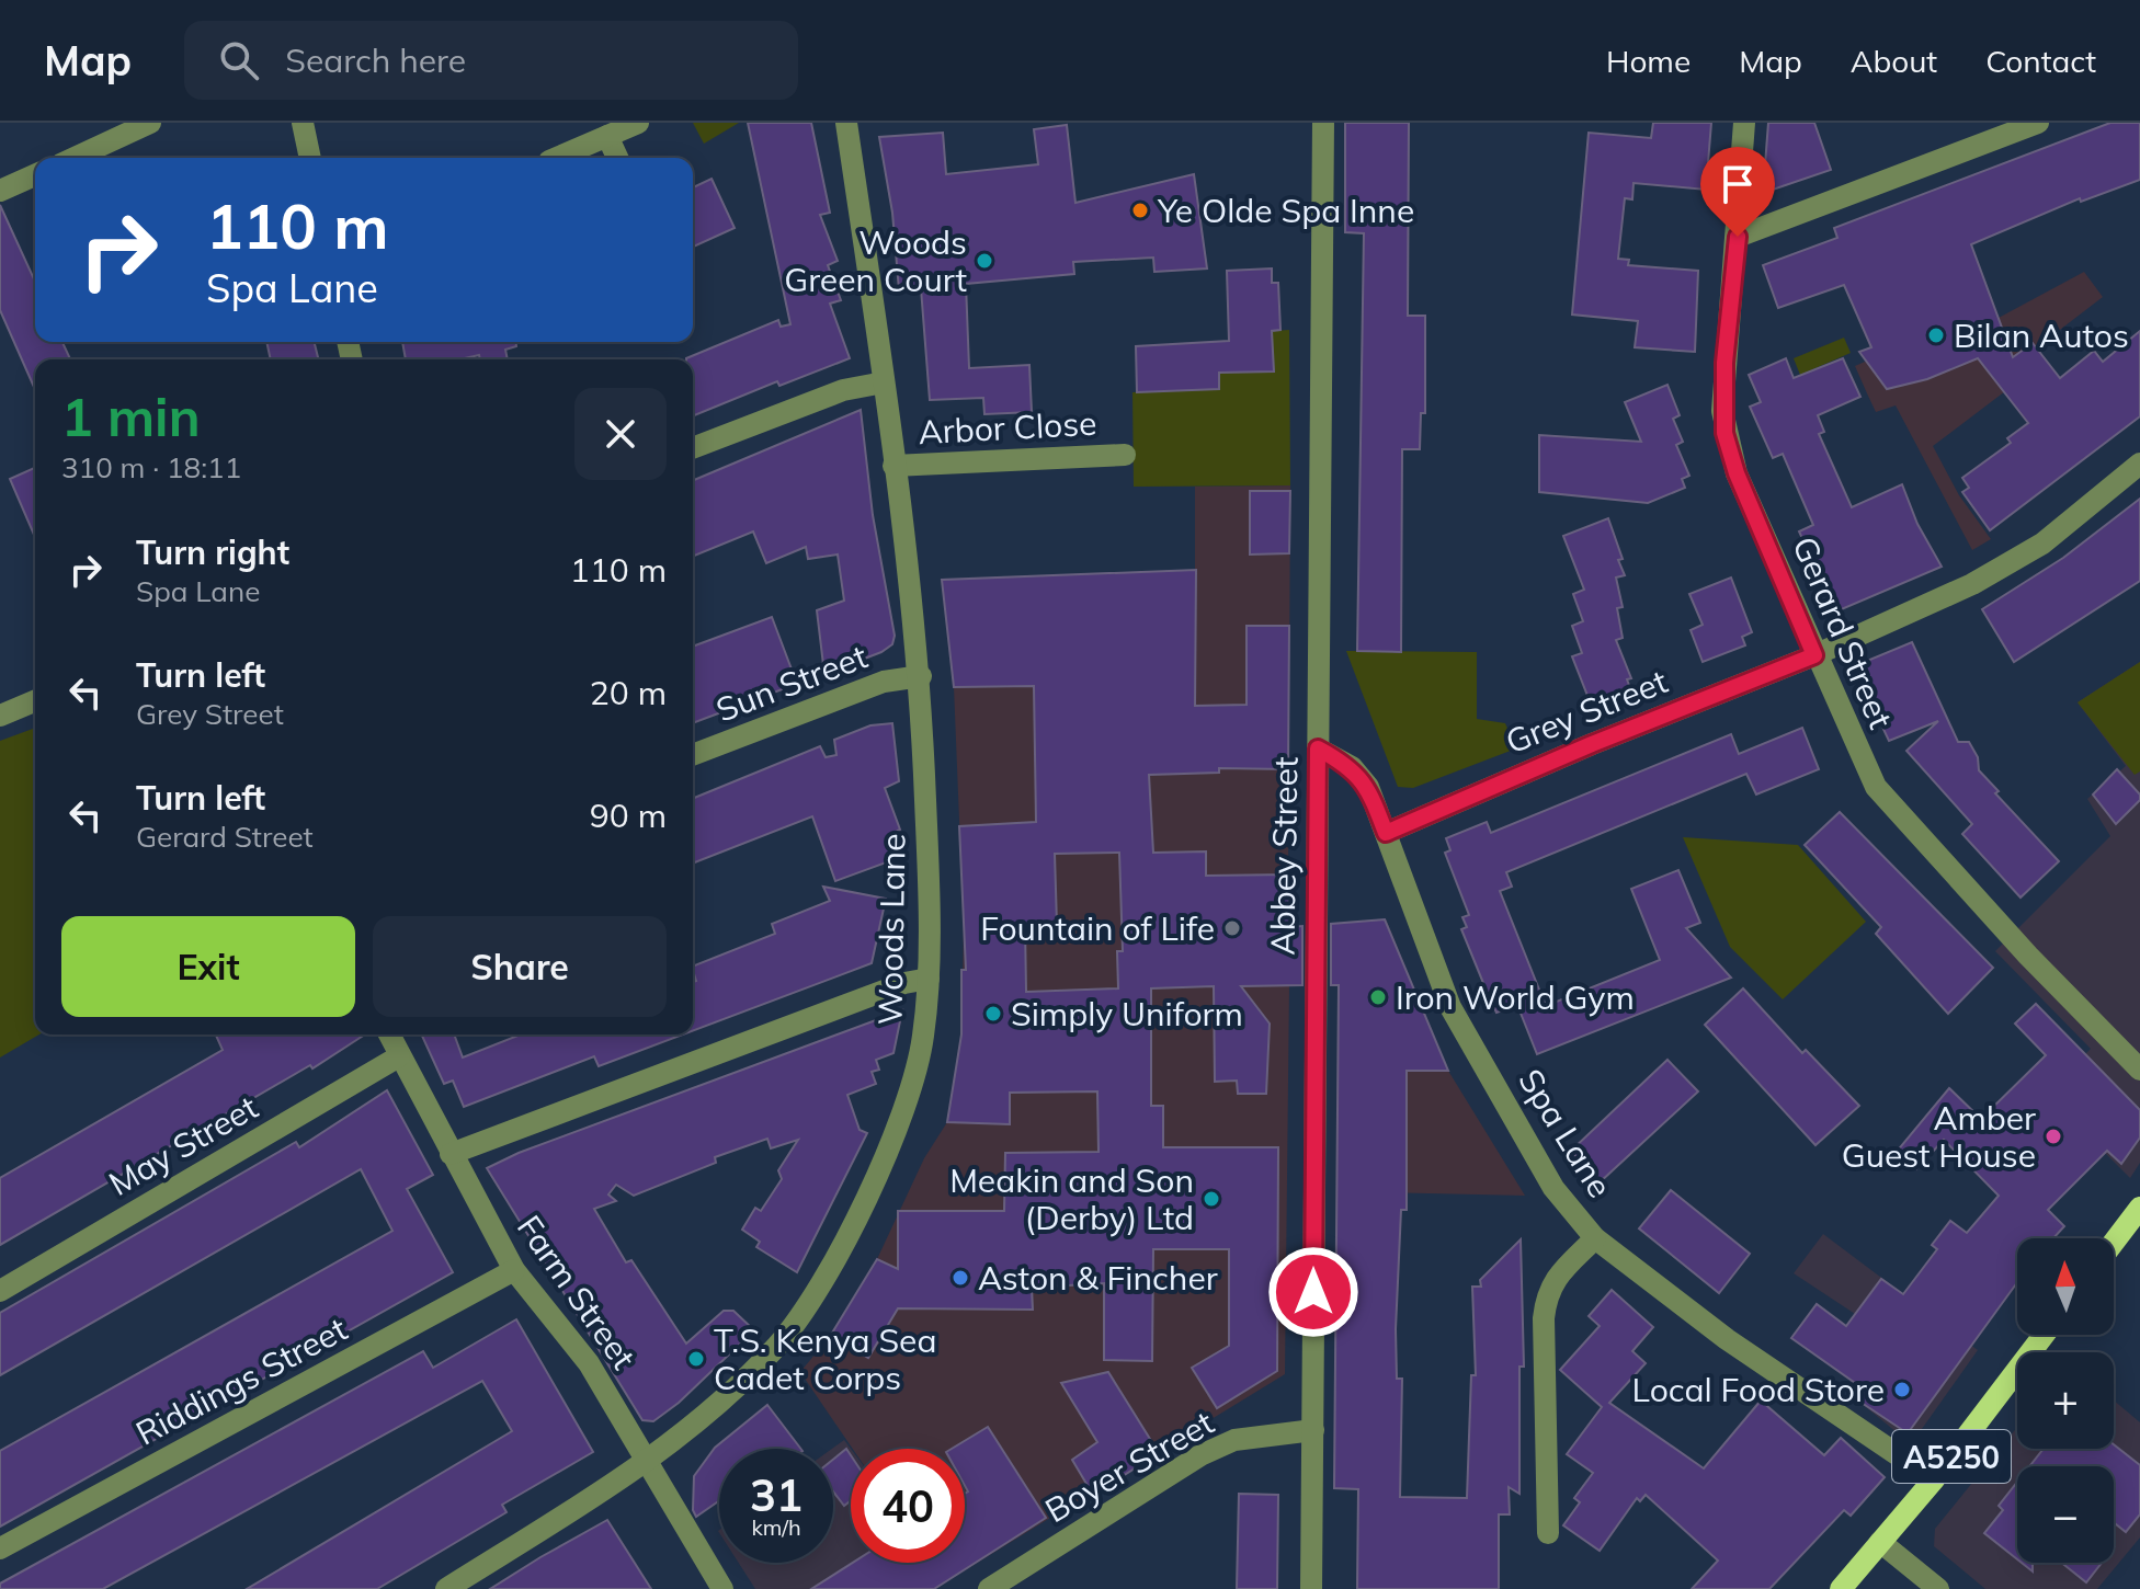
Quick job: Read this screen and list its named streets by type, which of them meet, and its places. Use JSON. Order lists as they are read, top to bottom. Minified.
{"streets":{"main road":["A5250"],"street":["Arbor Close","Gerard Street","Sun Street","Grey Street","Abbey Street","Woods Lane","Spa Lane","May Street","Farm Street","Riddings Street","Boyer Street"]},"crossings":[["Arbor Close","Woods Lane"],["Gerard Street","Grey Street"],["Sun Street","Woods Lane"],["Grey Street","Spa Lane"],["Abbey Street","Spa Lane"],["Abbey Street","Boyer Street"],["Woods Lane","Farm Street"],["Spa Lane","A5250"],["May Street","Farm Street"],["Farm Street","Riddings Street"]],"places":["Ye Olde Spa Inne","Woods Green Court","Bilan Autos","Fountain of Life","Iron World Gym","Simply Uniform","Amber Guest House","Meakin and Son (Derby) Ltd","Aston & Fincher","T.S. Kenya Sea Cadet Corps","Local Food Store"],"north":"top","page":{"header":"Map","search":"Search here","nav":["Home","Map","About","Contact"],"turn":["110 m","Spa Lane"],"heading":["1 min","310 m · 18:11"],"list":[{"name":"Turn right","note":"Spa Lane","value":"110 m"},{"name":"Turn left","note":"Grey Street","value":"20 m"},{"name":"Turn left","note":"Gerard Street","value":"90 m"}],"buttons":["Exit","Share"],"map_buttons":["+","−"],"speed":"31 km/h","limit":"40"}}
